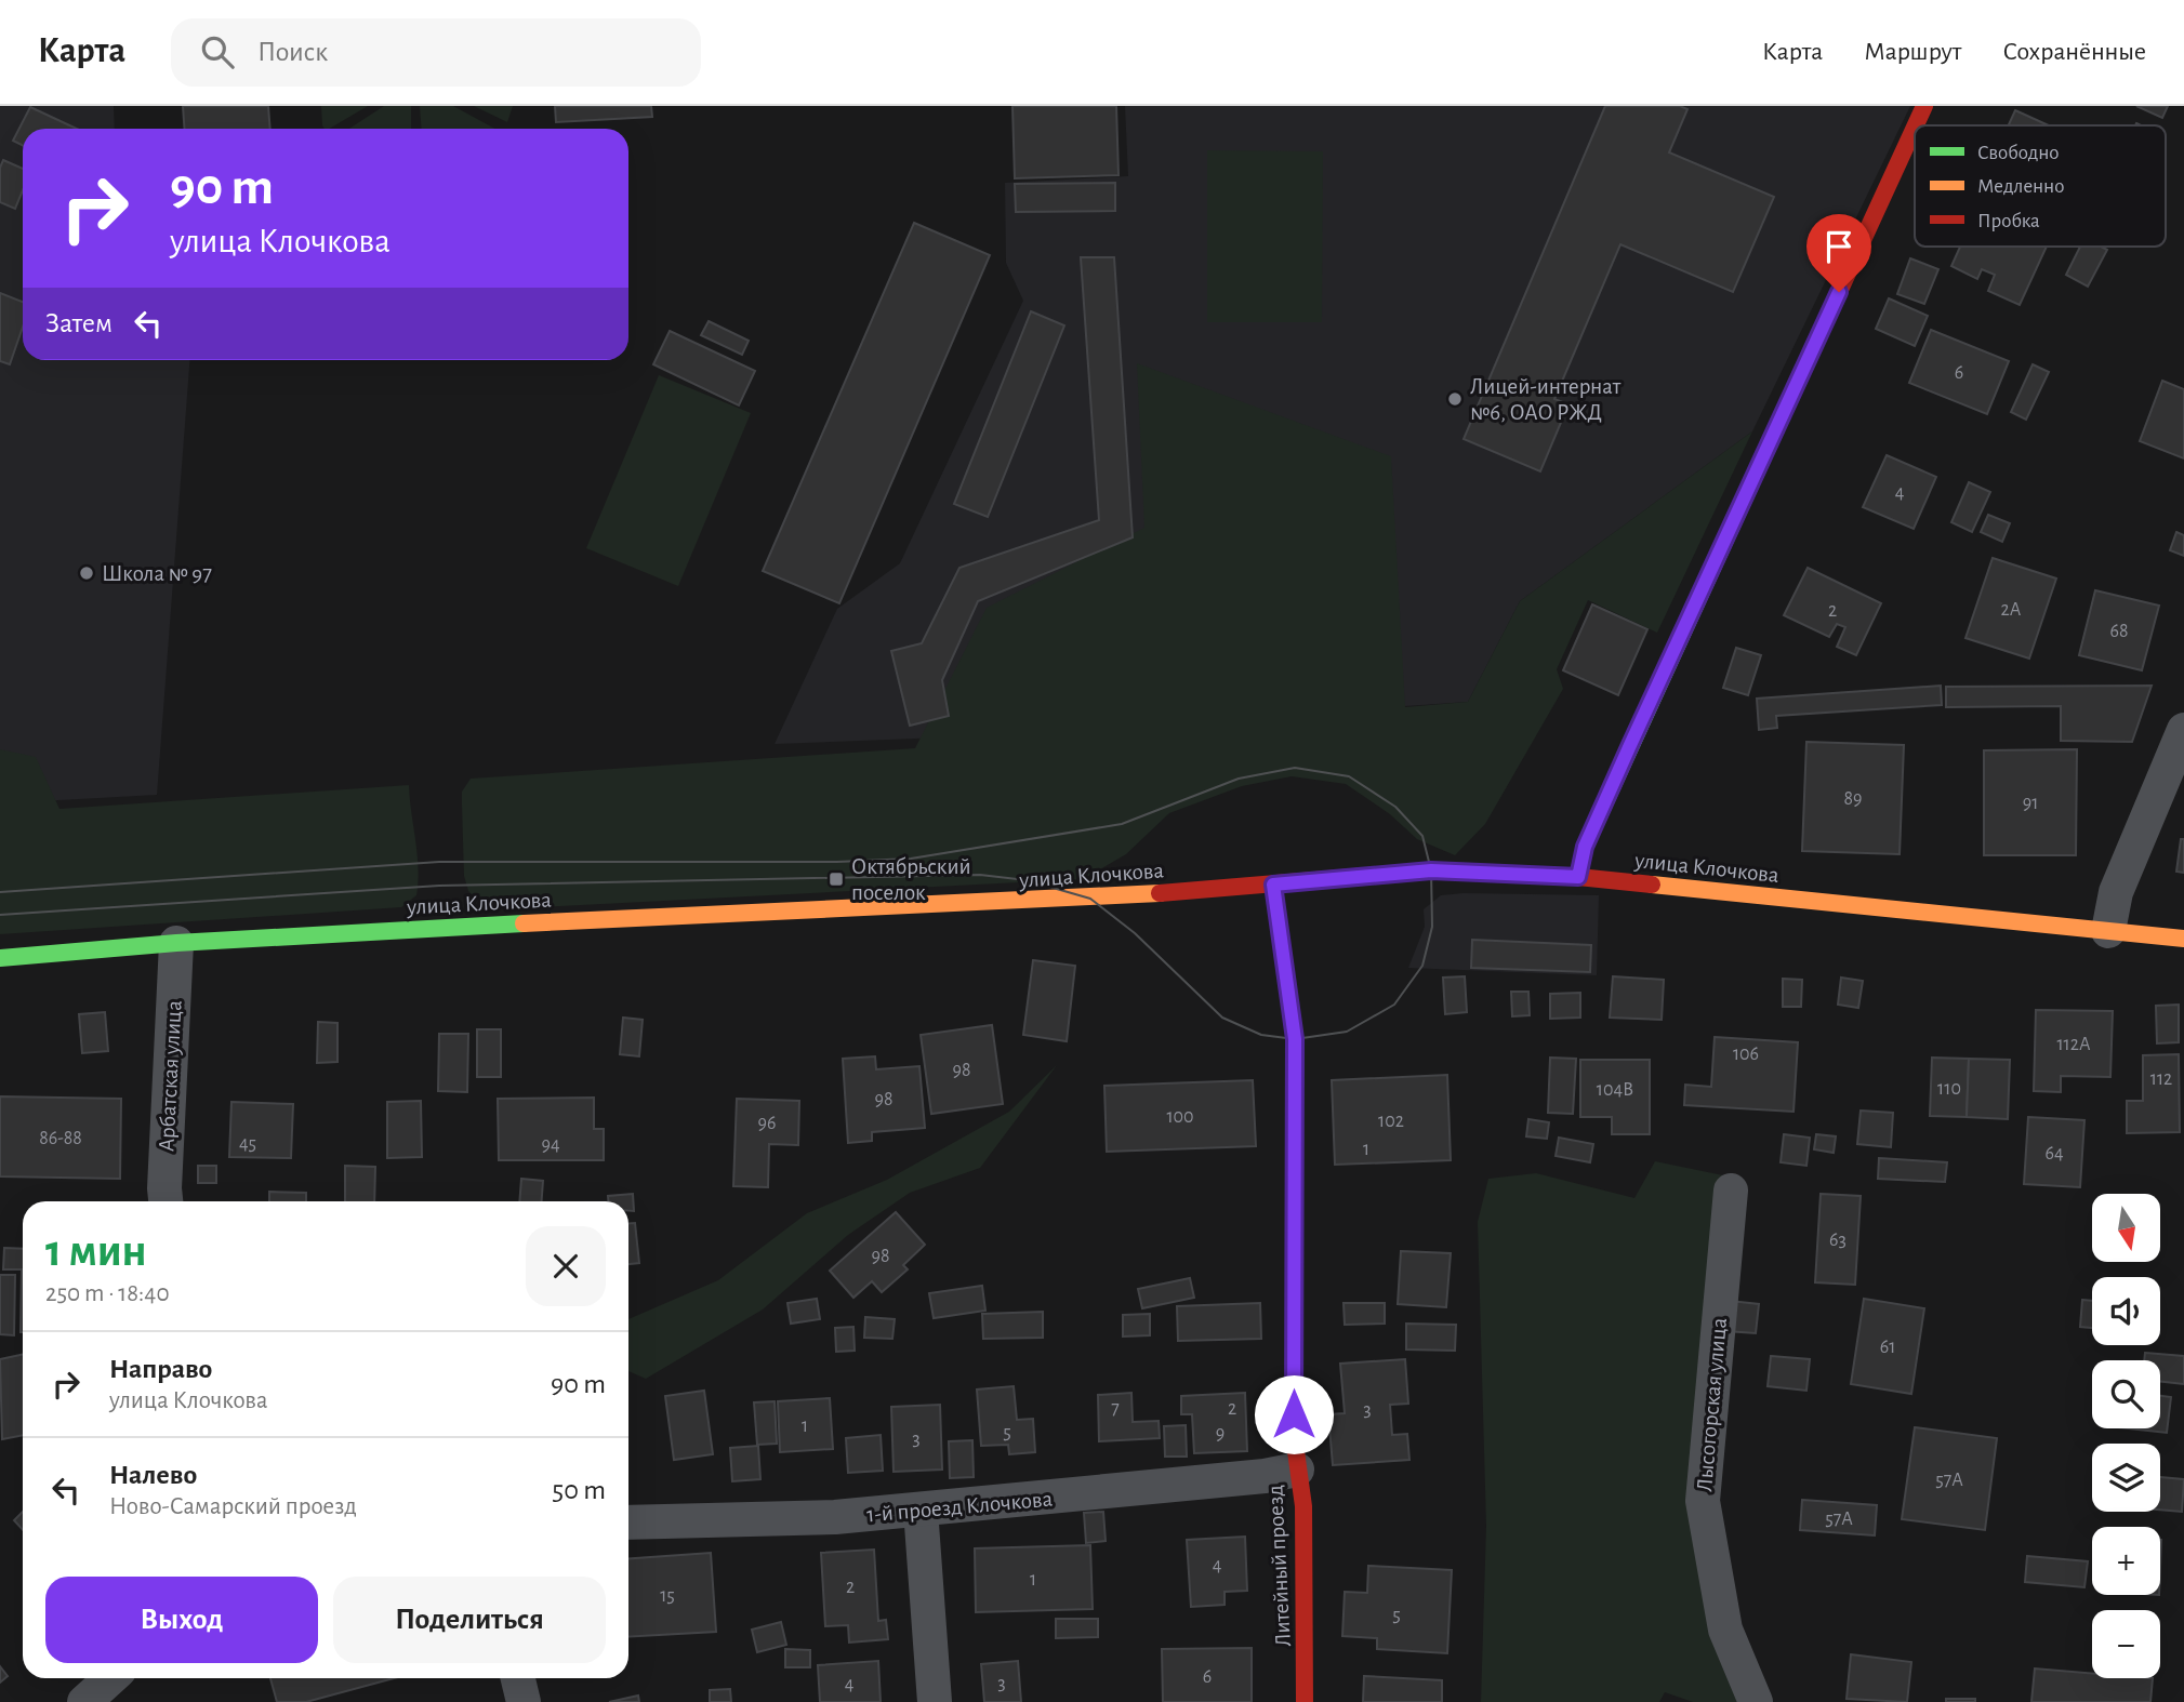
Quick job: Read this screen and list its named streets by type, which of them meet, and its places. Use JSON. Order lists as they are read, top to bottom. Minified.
{"streets":{"street":["улица Клочкова","Арбатская улица","Лысогорская улица","1-й проезд Клочкова","Литейный проезд"]},"crossings":[["улица Клочкова","Арбатская улица"],["улица Клочкова","Литейный проезд"],["1-й проезд Клочкова","Литейный проезд"]],"places":{"other":["Лицей-интернат №6, ОАО РЖД","Школа № 97"],"transit":["Октябрьский поселок"]},"house_numbers":["6","4","2А","2","68","89","91","112А","106","98","112","110","104В","98","100","102","96","86-88","45","94","1","64","63","98","61","7","2","3","1","5","9","3","57А","57А","4","1","2","15","5","6","3","4"],"legend":["Свободно","Медленно","Пробка"],"north":"bottom","page":{"header":"Карта","search":"Поиск","nav":["Карта","Маршрут","Сохранённые"],"turn":["90 m","улица Клочкова"],"then":"Затем","map_buttons":["+","−"],"heading":["1 мин","250 m · 18:40"],"list":[{"name":"Направо","note":"улица Клочкова","value":"90 m"},{"name":"Налево","note":"Ново-Самарский проезд","value":"50 m"}],"buttons":["Выход","Поделиться"]}}
